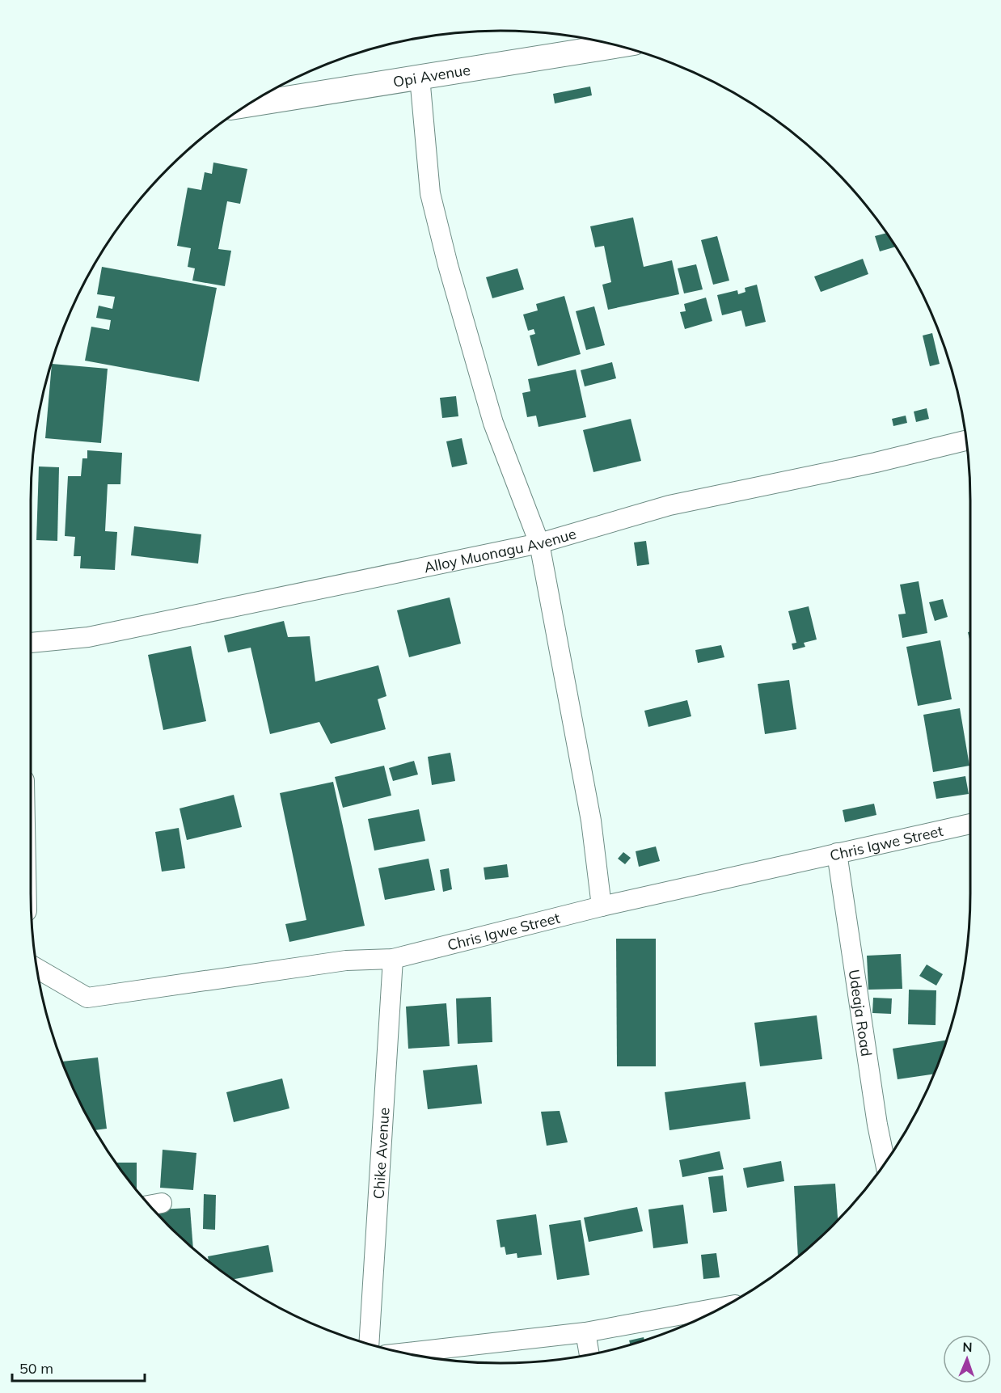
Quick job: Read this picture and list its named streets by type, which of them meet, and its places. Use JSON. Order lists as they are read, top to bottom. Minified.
{"streets":{"street":["Opi Avenue","Alloy Muonagu Avenue","Chris Igwe Street","Udeaja Road","Chike Avenue"]},"crossings":[["Chris Igwe Street","Udeaja Road"],["Chris Igwe Street","Chike Avenue"]],"scale_bar":"50 m","north":"top"}
